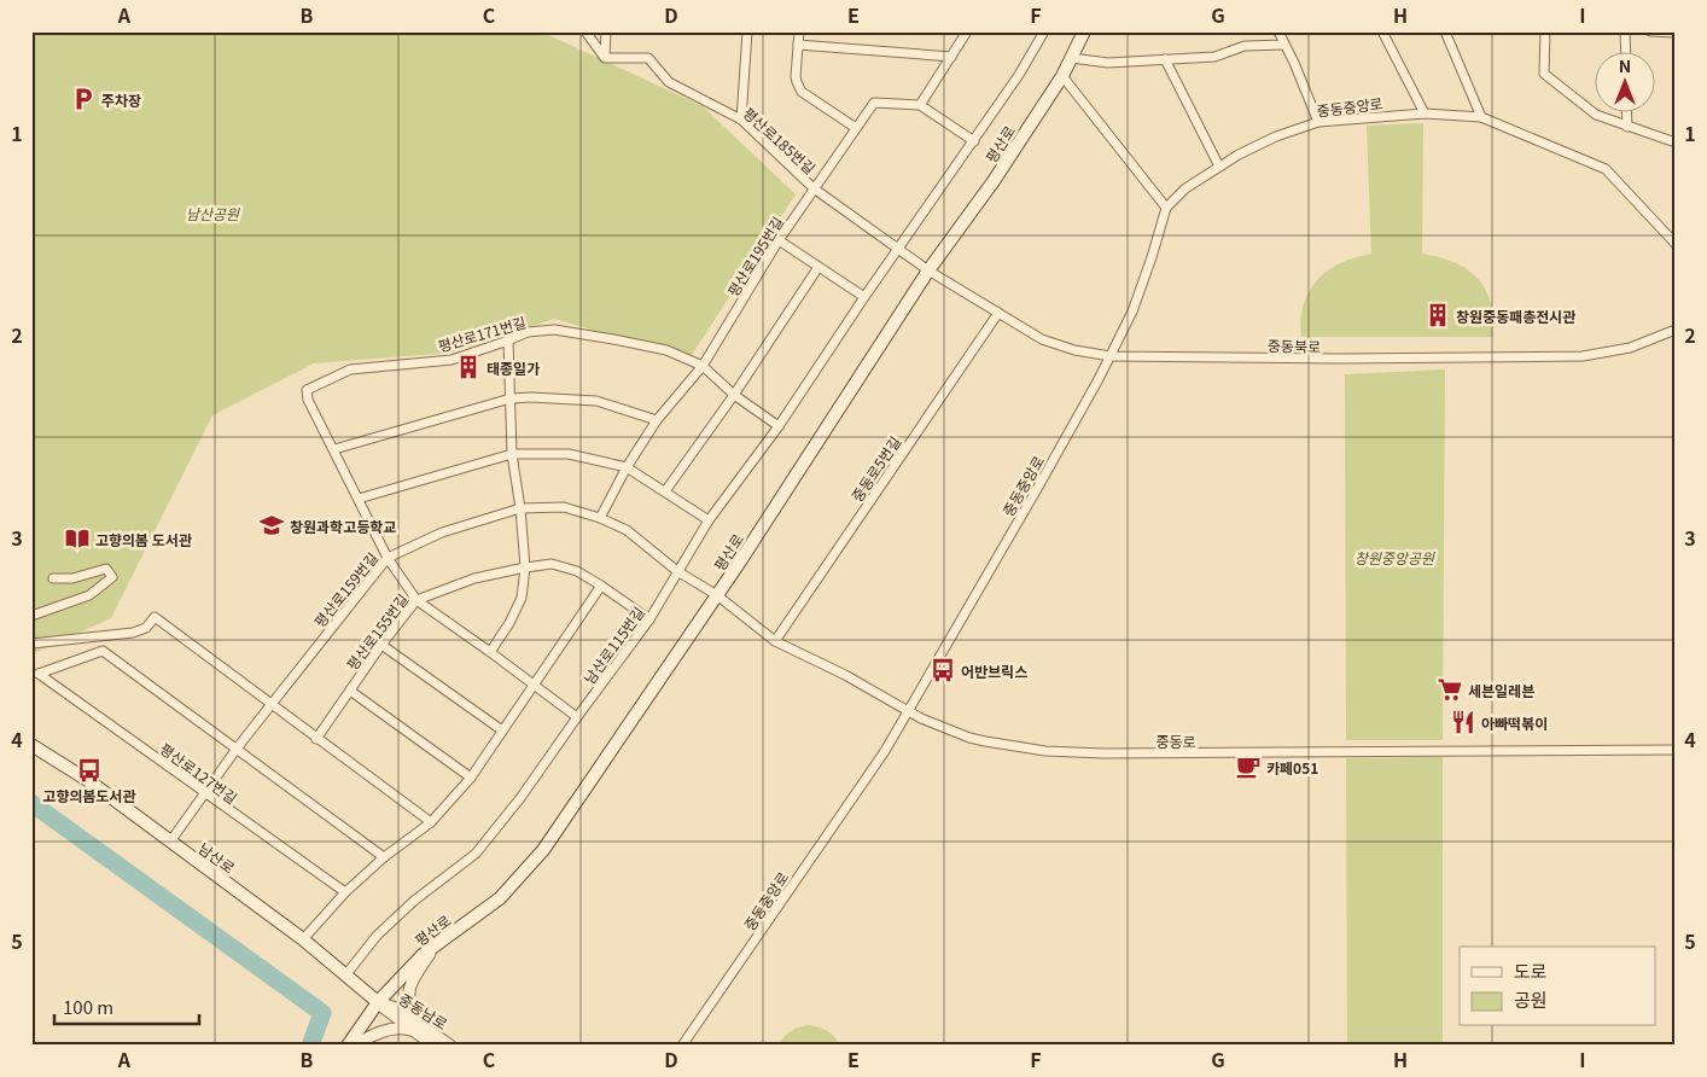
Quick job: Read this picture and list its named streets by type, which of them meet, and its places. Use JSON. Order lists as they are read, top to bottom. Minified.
{"streets":{"main road":["평산로","남산로"],"street":["중동중앙로","평산로185번길","평산로195번길","평산로171번길","중동북로","중동로5번길","평산로159번길","평산로155번길","남산로115번길","중동로","평산로127번길","중동남로"]},"crossings":[["중동중앙로","중동북로"],["중동중앙로","중동로"],["평산로185번길","평산로"],["평산로185번길","평산로195번길"],["평산로185번길","중동북로"],["평산로185번길","남산로115번길"],["평산로","중동북로"],["평산로","평산로159번길"],["평산로","중동로"],["평산로","남산로"],["평산로","중동남로"],["평산로195번길","평산로171번길"],["평산로195번길","평산로159번길"],["평산로171번길","남산로115번길"],["중동북로","중동로5번길"],["중동로5번길","중동로"],["평산로159번길","남산로115번길"],["평산로159번길","중동로"],["평산로159번길","평산로127번길"],["평산로159번길","남산로"],["평산로155번길","남산로115번길"],["남산로115번길","남산로"],["남산로","중동남로"]],"parks":["남산공원","창원중앙공원"],"places":{"parking":["주차장"],"building":["창원중동패총전시관","태종일가"],"school or university":["창원과학고등학교"],"library":["고향의봄 도서관"],"bus stop":["어반브릭스","고향의봄도서관"],"supermarket":["세븐일레븐"],"restaurant":["아빠떡볶이"],"cafe":["카페051"]},"legend":["도로","공원"],"scale_bar":"100 m","north":"top","grid":{"columns":["A","B","C","D","E","F","G","H","I"],"rows":["1","2","3","4","5"]}}
